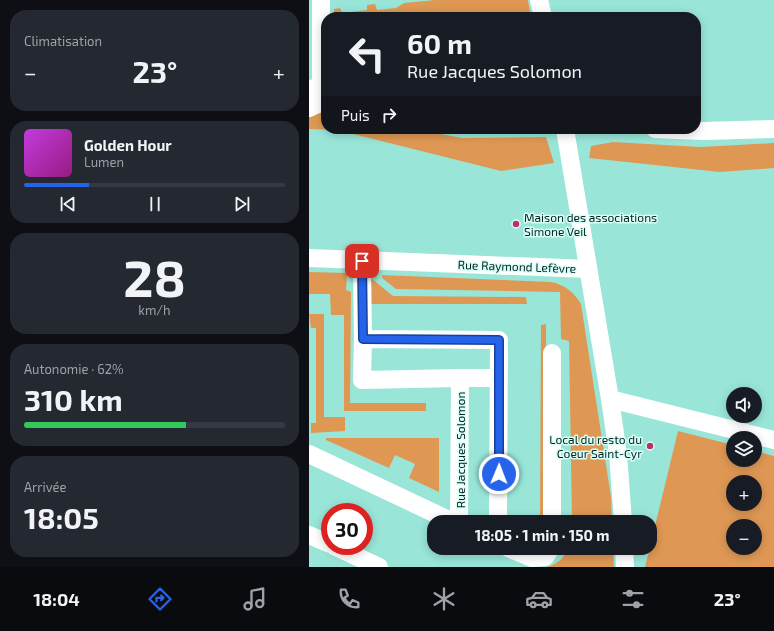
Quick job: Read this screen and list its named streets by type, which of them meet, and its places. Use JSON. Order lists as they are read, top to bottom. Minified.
{"streets":{"street":["Rue Raymond Lefèvre","Rue Jacques Solomon"]},"crossings":[["Rue Raymond Lefèvre","Rue Jacques Solomon"]],"places":["Maison des associations Simone Veil","Local du resto du Coeur Saint-Cyr"],"page":{"tile":["Climatisation",["28","km/h"],["Autonomie · 62%","310 km"],["Arrivée","18:05"]],"turn":["60 m","Rue Jacques Solomon"],"heat":["−","23°","+"],"then":"Puis","song":["Golden Hour","Lumen"],"map_buttons":["+","−"],"limit":"30","trip":"18:05 · 1 min · 150 m","tabs":["18:04","23°"]}}
